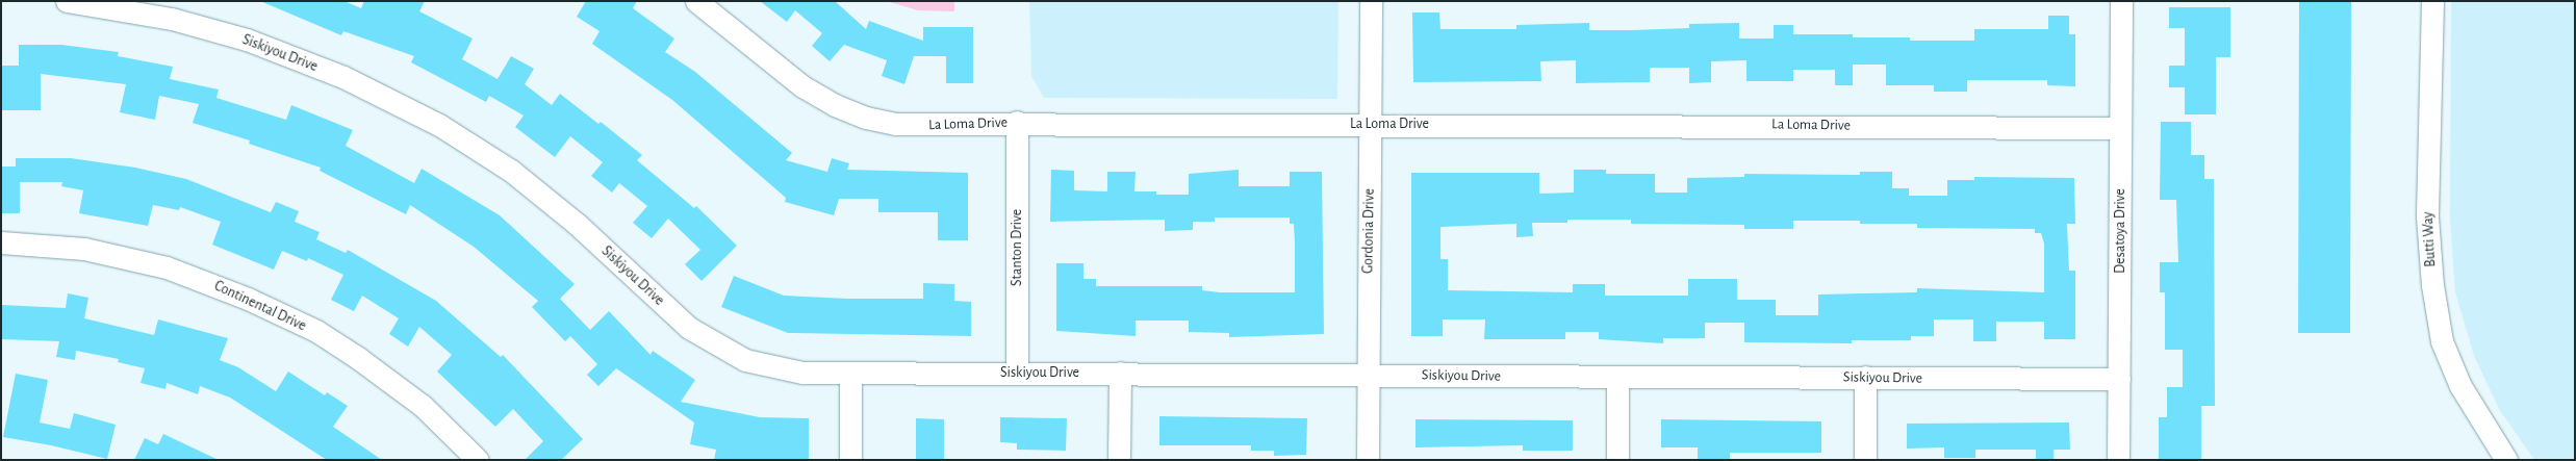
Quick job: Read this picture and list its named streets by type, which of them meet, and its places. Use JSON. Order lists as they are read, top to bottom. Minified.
{"streets":{"street":["Siskiyou Drive","La Loma Drive","Gordonia Drive","Desatoya Drive","Butti Way","Stanton Drive","Continental Drive"]},"crossings":[["Siskiyou Drive","Gordonia Drive"],["Siskiyou Drive","Desatoya Drive"],["Siskiyou Drive","Stanton Drive"],["La Loma Drive","Gordonia Drive"],["La Loma Drive","Desatoya Drive"],["La Loma Drive","Stanton Drive"]]}
